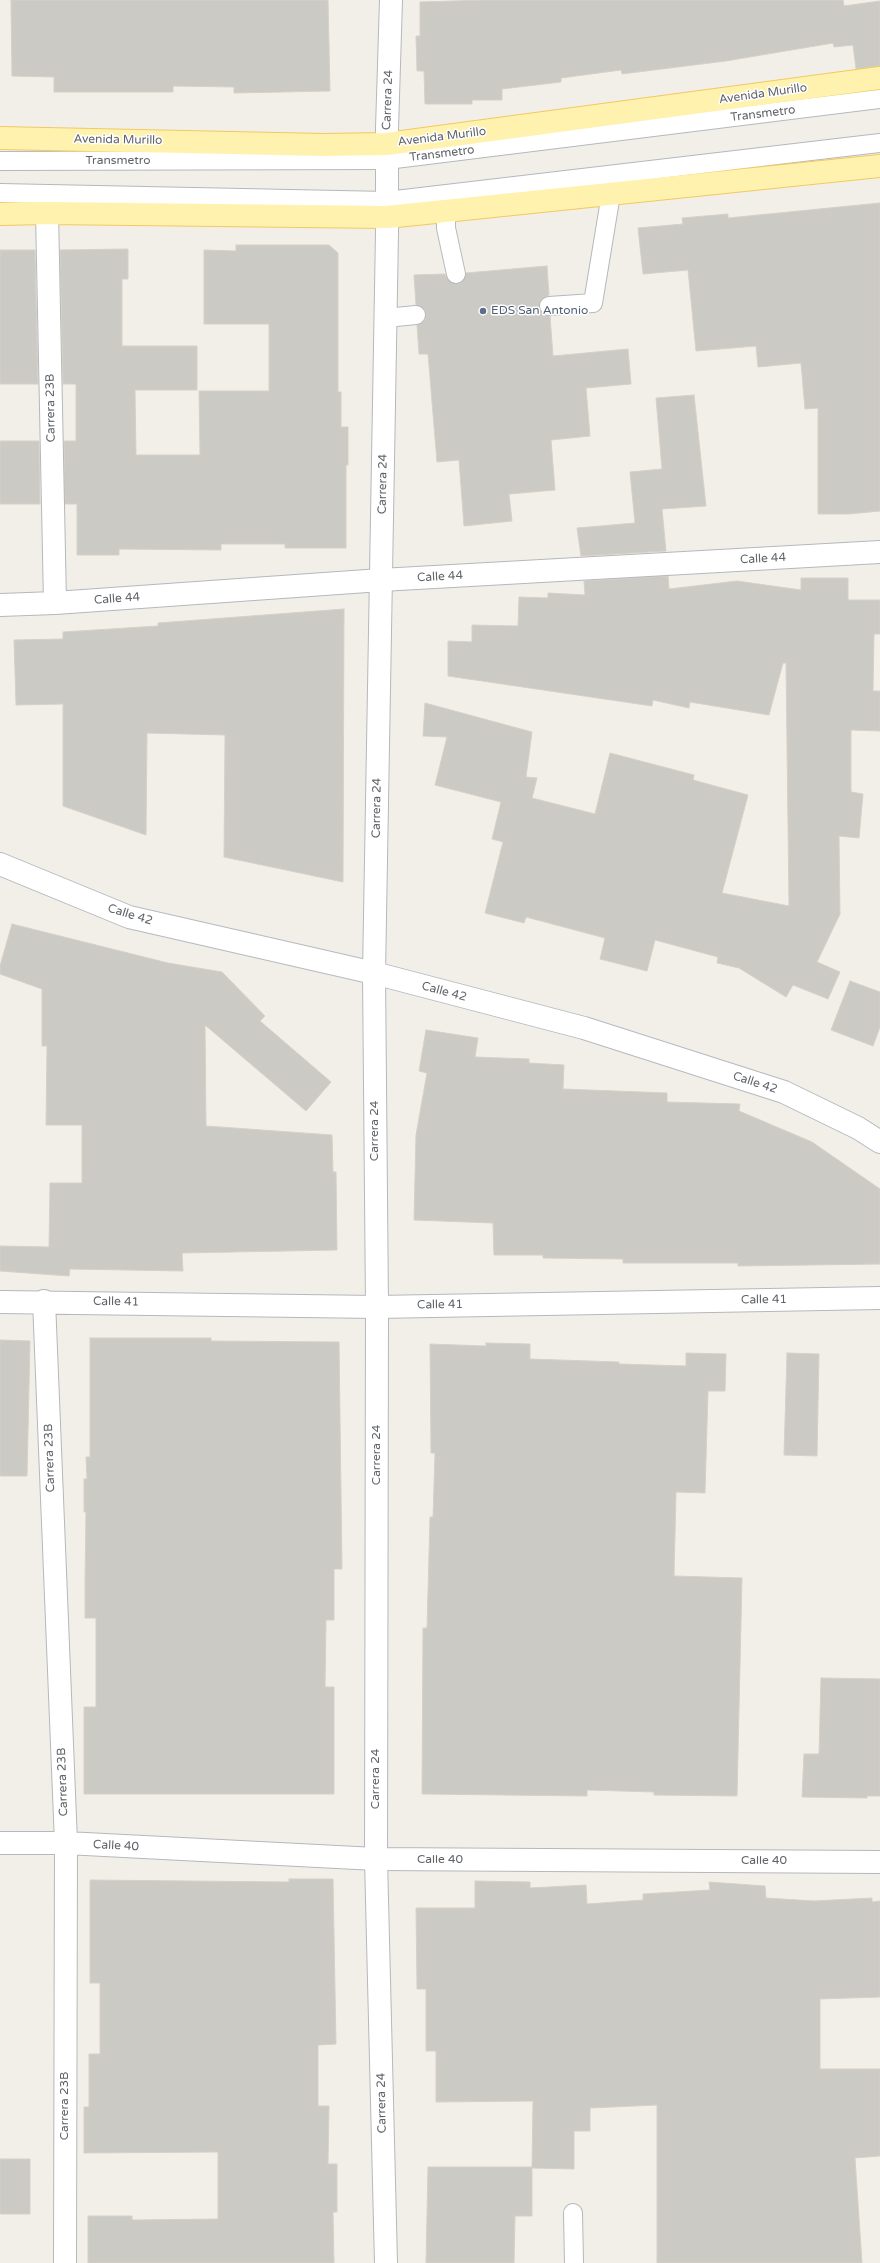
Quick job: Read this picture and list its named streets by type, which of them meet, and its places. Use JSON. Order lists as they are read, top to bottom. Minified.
{"streets":{"main road":["Avenida Murillo"],"street":["Carrera 24","Carrera 23B","Calle 44","Calle 42","Calle 41","Calle 40"],"lane":["Transmetro"]},"crossings":[["Avenida Murillo","Carrera 24"],["Avenida Murillo","Transmetro"],["Carrera 24","Transmetro"],["Carrera 24","Calle 44"],["Carrera 24","Calle 42"],["Carrera 24","Calle 41"],["Carrera 24","Calle 40"],["Carrera 23B","Calle 44"],["Carrera 23B","Calle 41"],["Carrera 23B","Calle 40"]],"places":["EDS San Antonio"]}
